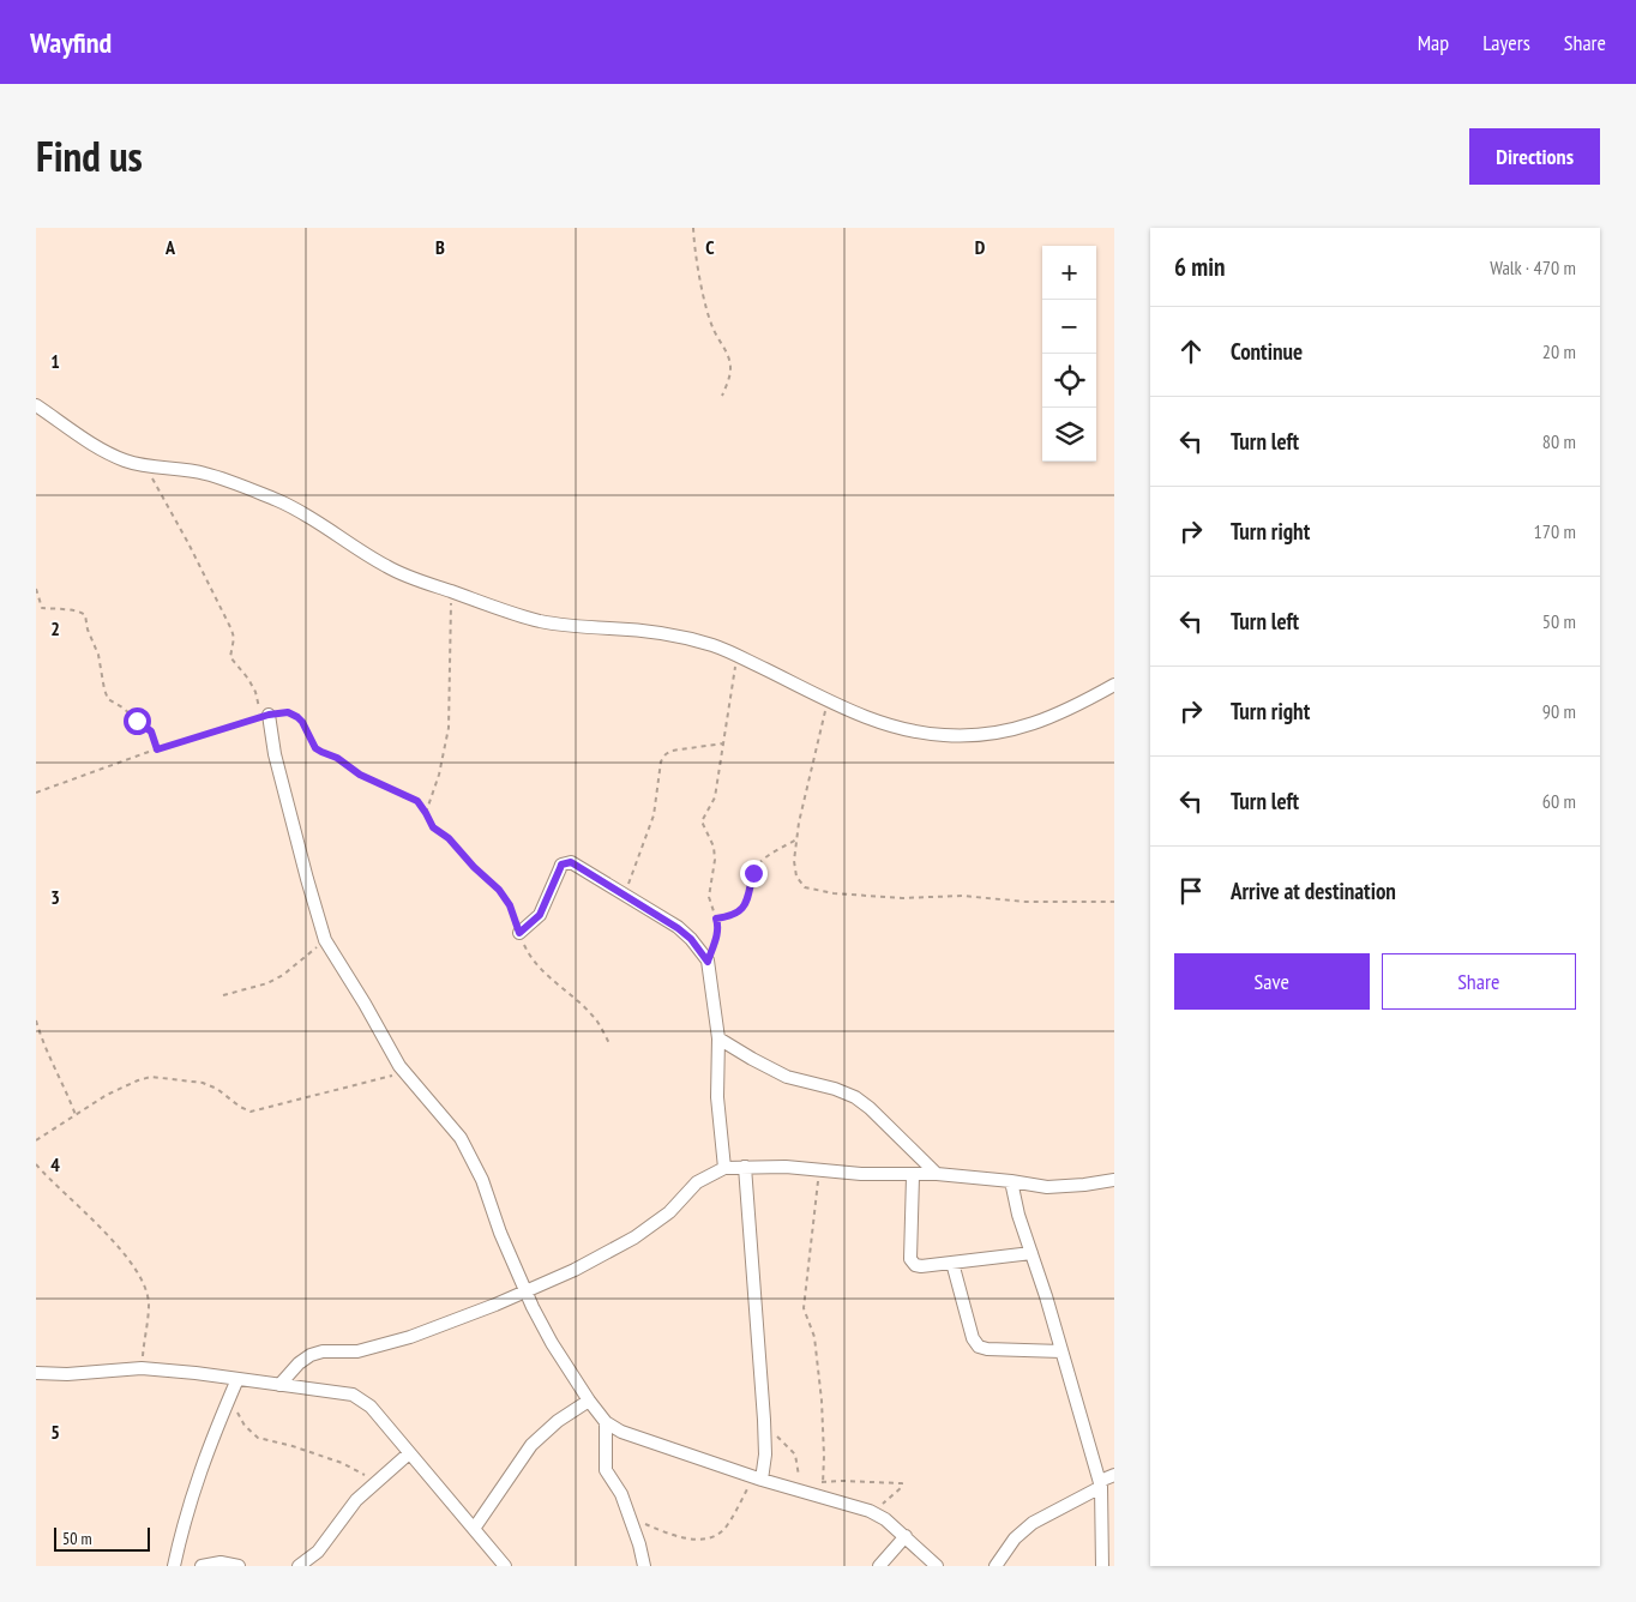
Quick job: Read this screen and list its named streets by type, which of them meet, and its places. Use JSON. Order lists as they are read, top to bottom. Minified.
{"scale_bar":"50 m","page":{"header":"Wayfind","nav":["Map","Layers","Share"],"title":"Find us","buttons":["Directions",["Save","Share"]],"heading":["6 min","Walk · 470 m"],"map_buttons":["+","−"],"list":[["Continue","20 m"],["Turn left","80 m"],["Turn right","170 m"],["Turn left","50 m"],["Turn right","90 m"],["Turn left","60 m"],"Arrive at destination"],"scale":"50 m"},"grid":{"columns":["A","B","C","D"],"rows":["1","2","3","4","5"]}}
